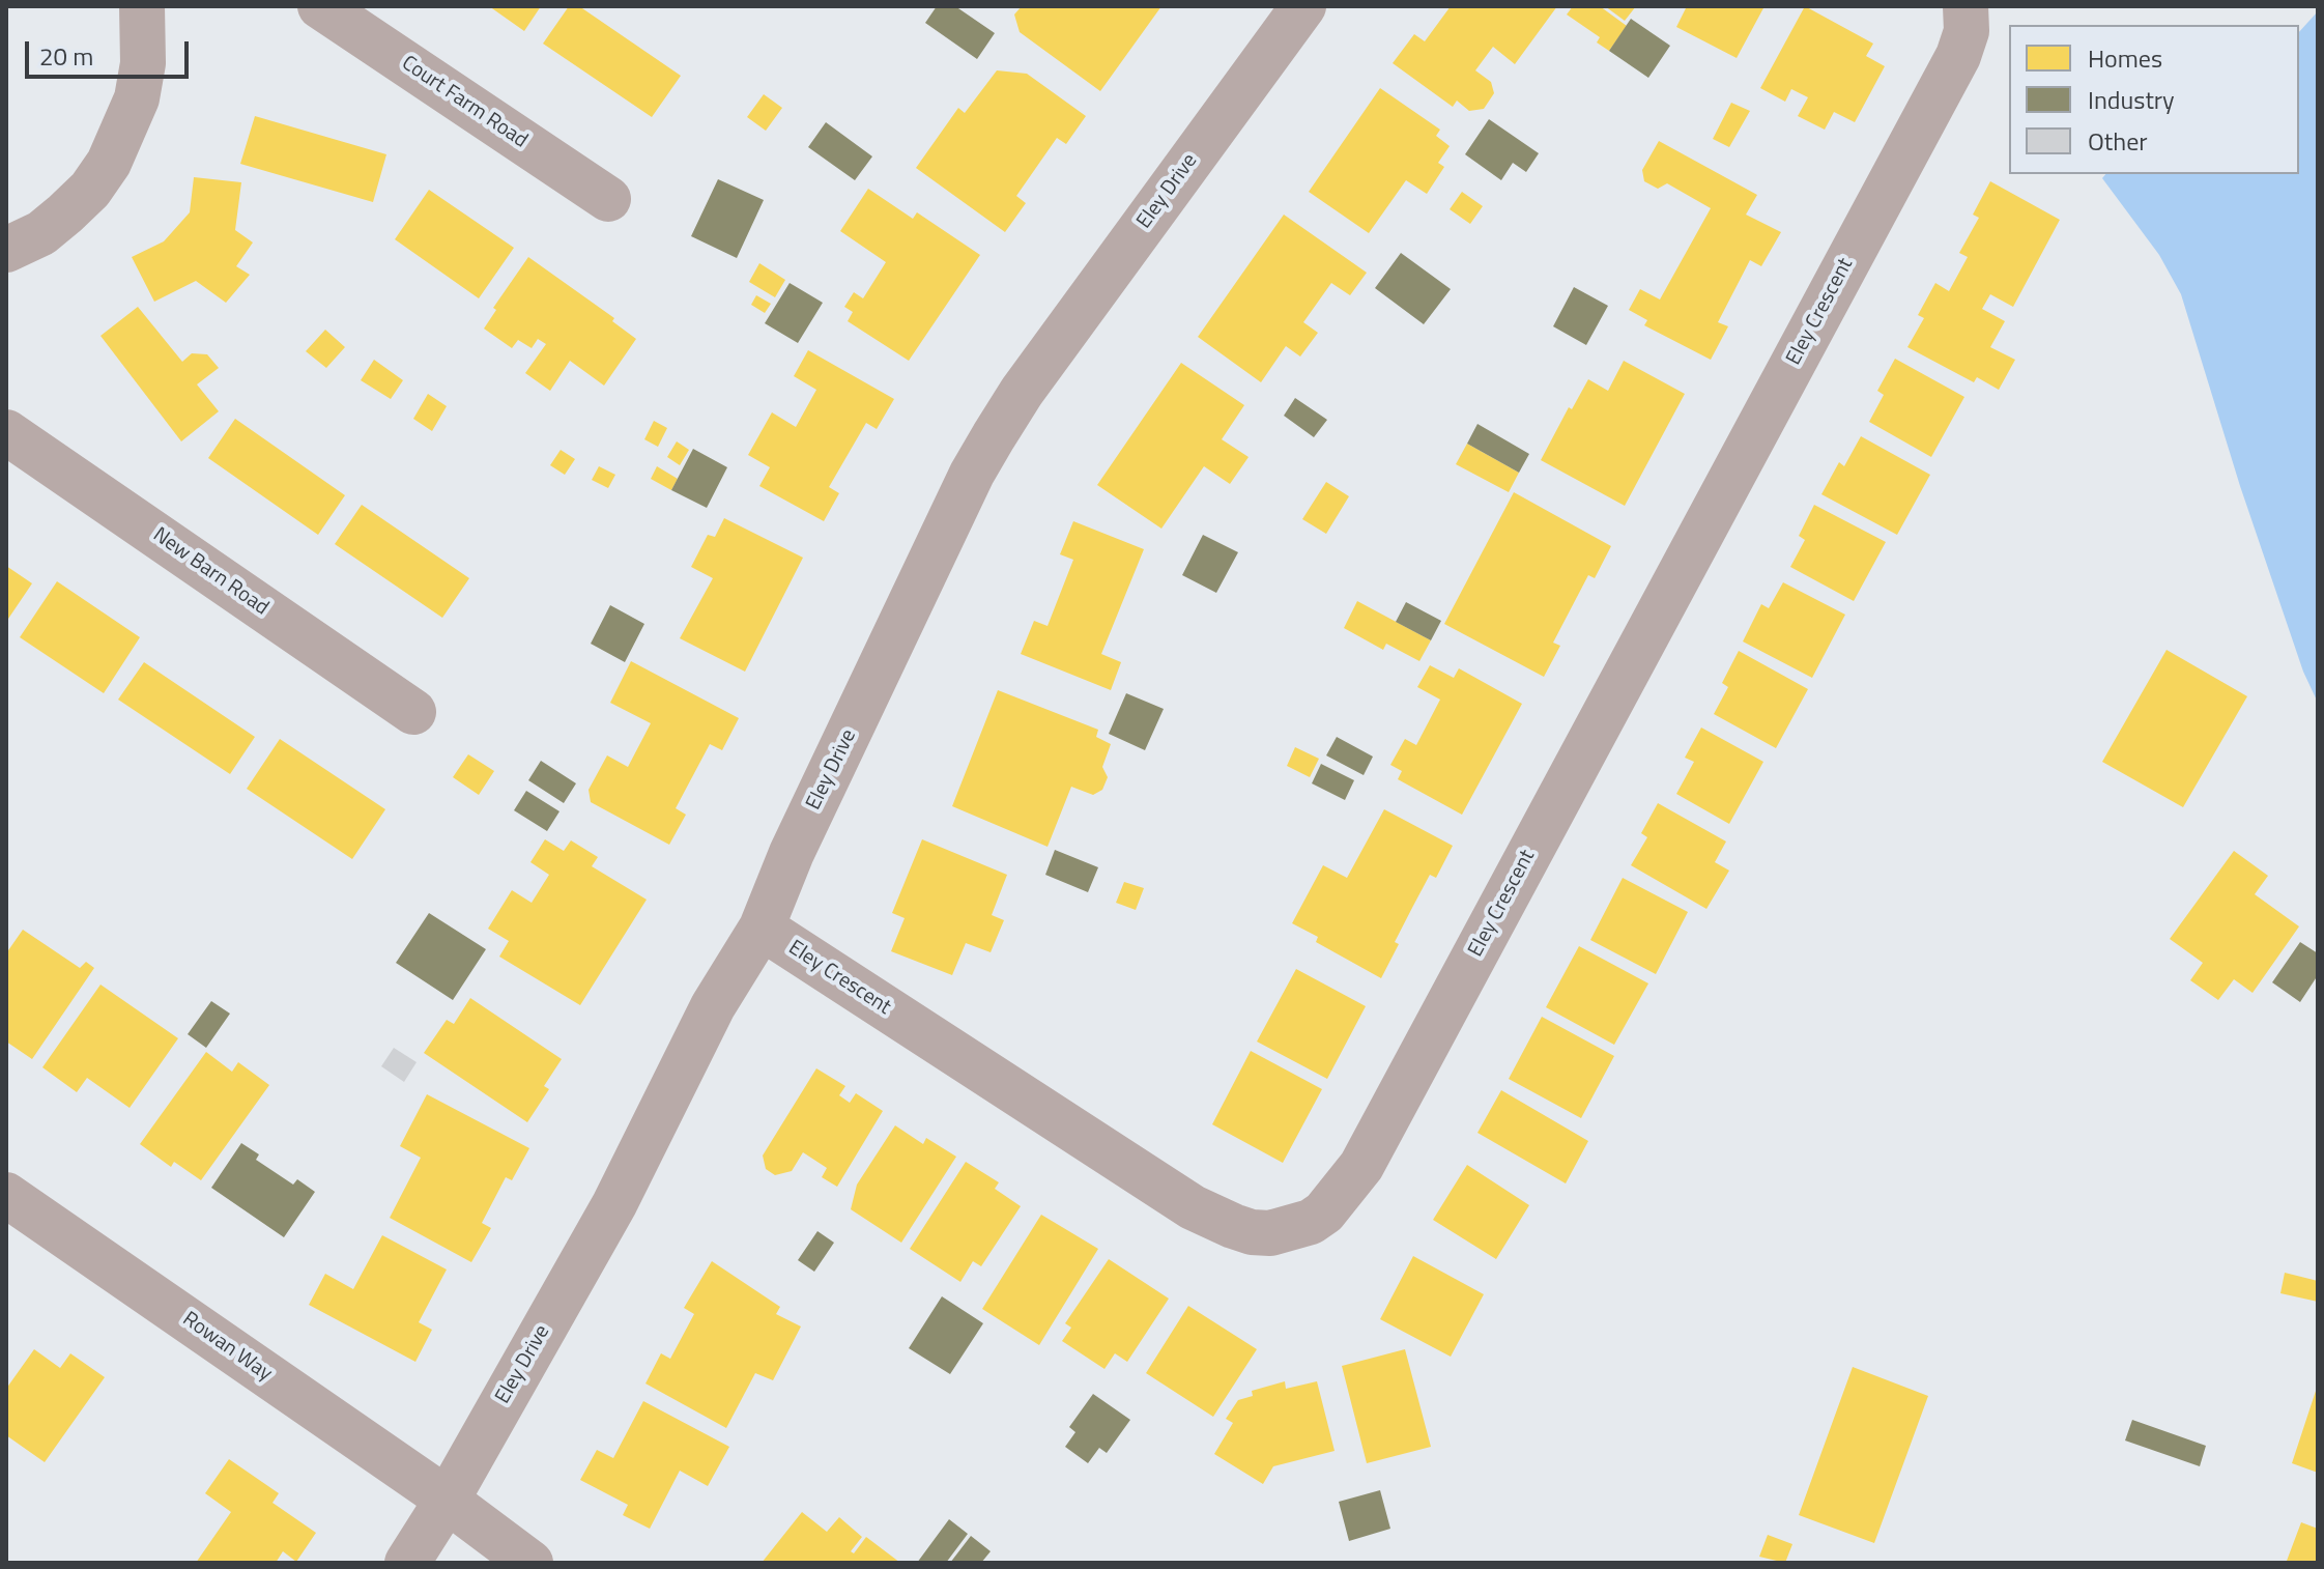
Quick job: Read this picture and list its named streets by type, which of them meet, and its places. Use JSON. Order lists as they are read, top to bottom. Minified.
{"streets":{"street":["Court Farm Road","Eley Drive","Eley Crescent","New Barn Road","Rowan Way"]},"crossings":[["Eley Drive","Eley Crescent"],["Eley Drive","Rowan Way"]],"legend":["Homes","Industry","Other"],"scale_bar":"20 m"}
